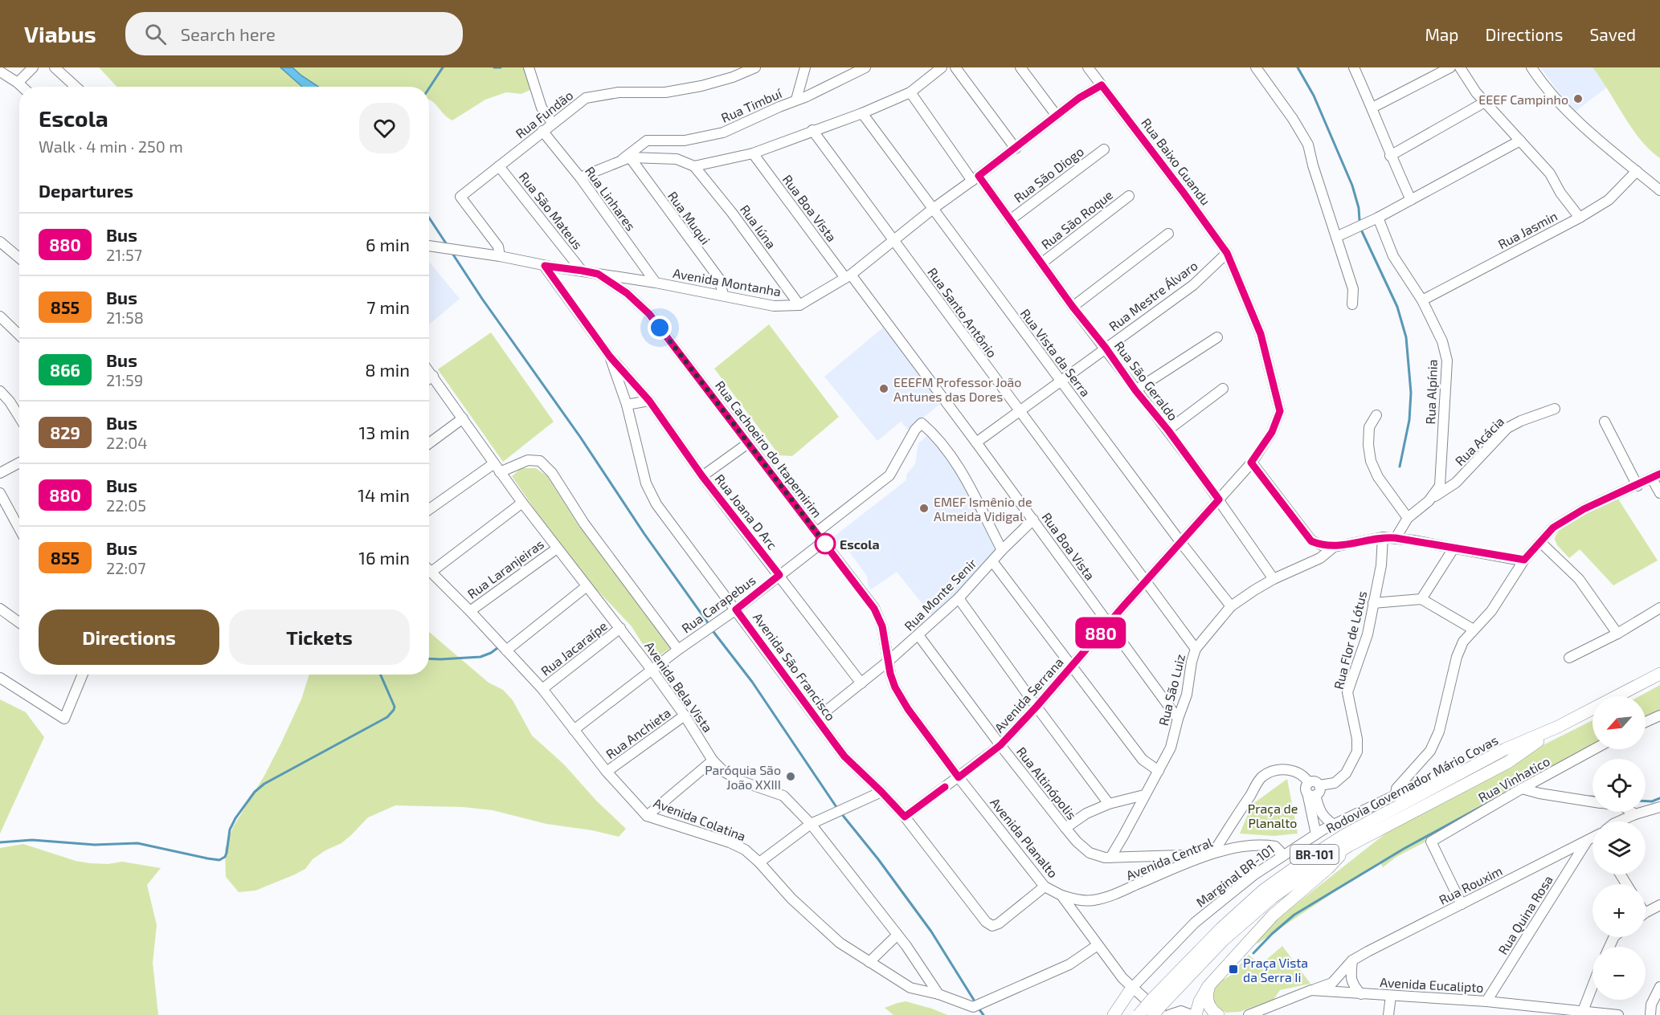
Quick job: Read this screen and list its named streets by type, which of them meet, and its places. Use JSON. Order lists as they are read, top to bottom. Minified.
{"streets":{"main road":["Rodovia Governador Mário Covas","BR-101"],"street":["Rua Timbuí","Rua Fundão","Rua Baixo Guandu","Rua São Diogo","Rua Linhares","Rua Boa Vista","Rua São Mateus","Rua Muqui","Rua São Roque","Rua Iúna","Rua Jasmin","Avenida Montanha","Rua Mestre Álvaro","Rua Santo Antônio","Rua Vista da Serra","Rua São Geraldo","Rua Alpínia","Rua Acácia","Rua Cachoeiro do Itapemirim","Rua Joana D Arc","Rua Laranjeiras","Rua Monte Senir","Rua Carapebus","Rua Flor de Lótus","Rua Jacaraípe","Avenida São Francisco","Avenida Bela Vista","Rua São Luiz","Avenida Serrana","Rua Anchieta","Rua Vinhatico","Rua Altinópolis","Avenida Colatina","Avenida Planalto","Avenida Central","Marginal BR-101","Rua Rouxim","Rua Quina Rosa","Avenida Eucalipto"]},"crossings":[["Rua Fundão","Rua Linhares"],["Rua Fundão","Rua São Mateus"],["Rua Fundão","Avenida Montanha"],["Rua Baixo Guandu","Avenida Montanha"],["Rua Baixo Guandu","Rua Mestre Álvaro"],["Rua Baixo Guandu","Avenida Serrana"],["Rua São Diogo","Rua São Geraldo"],["Rua Linhares","Avenida Montanha"],["Rua Boa Vista","Avenida Montanha"],["Rua Boa Vista","Rua Mestre Álvaro"],["Rua Boa Vista","Rua Monte Senir"],["Rua Boa Vista","Rua São Luiz"],["Rua Boa Vista","Avenida Serrana"],["Rua São Mateus","Avenida Montanha"],["Rua Muqui","Avenida Montanha"],["Rua São Roque","Rua São Geraldo"],["Rua Iúna","Avenida Montanha"],["Rua Jasmin","Rua Alpínia"],["Avenida Montanha","Rua Santo Antônio"],["Avenida Montanha","Rua Vista da Serra"],["Avenida Montanha","Rua São Geraldo"],["Avenida Montanha","Rua Cachoeiro do Itapemirim"],["Avenida Montanha","Avenida São Francisco"],["Rua Mestre Álvaro","Rua Santo Antônio"],["Rua Mestre Álvaro","Rua Vista da Serra"],["Rua Mestre Álvaro","Rua São Geraldo"],["Rua Santo Antônio","Rua São Luiz"],["Rua Santo Antônio","Avenida Serrana"],["Rua Vista da Serra","Rua São Luiz"],["Rua Vista da Serra","Avenida Serrana"],["Rua São Geraldo","Rua São Luiz"],["Rua São Geraldo","Avenida Serrana"],["Rua Alpínia","Rua Acácia"],["Rua Alpínia","Rua São Luiz"],["Rua Cachoeiro do Itapemirim","Rua Monte Senir"],["Rua Cachoeiro do Itapemirim","Rua Carapebus"],["Rua Cachoeiro do Itapemirim","Avenida Planalto"],["Rua Joana D Arc","Rua Monte Senir"],["Rua Joana D Arc","Rua Carapebus"],["Rua Joana D Arc","Avenida São Francisco"],["Rua Laranjeiras","Avenida Bela Vista"],["Rua Laranjeiras","Avenida Colatina"],["Rua Monte Senir","Avenida São Francisco"],["Rua Monte Senir","Rua Altinópolis"],["Rua Monte Senir","Avenida Planalto"],["Rua Carapebus","Avenida São Francisco"],["Rua Carapebus","Avenida Bela Vista"],["Rua Carapebus","Avenida Colatina"],["Rua Flor de Lótus","Rua São Luiz"],["Rua Jacaraípe","Avenida Bela Vista"],["Rua Jacaraípe","Avenida Colatina"],["Avenida São Francisco","Avenida Serrana"],["Avenida São Francisco","Avenida Planalto"],["Avenida Bela Vista","Rua Anchieta"],["Avenida Bela Vista","Avenida Colatina"],["Rua São Luiz","Rua Altinópolis"],["Avenida Serrana","Rua Altinópolis"],["Avenida Serrana","Avenida Planalto"],["Rua Anchieta","Avenida Colatina"],["Rua Vinhatico","Rua Rouxim"],["Rua Altinópolis","Avenida Central"],["Rodovia Governador Mário Covas","Avenida Planalto"],["Avenida Colatina","Avenida Planalto"],["Avenida Planalto","Avenida Central"],["Avenida Planalto","Marginal BR-101"],["Avenida Central","Marginal BR-101"],["Rua Rouxim","Rua Quina Rosa"],["Rua Rouxim","Avenida Eucalipto"],["Rua Quina Rosa","Avenida Eucalipto"]],"parks":["Praça de Planalto"],"places":{"other":["EEEF Campinho","EEEFM Professor João Antunes das Dores","EMEF Ismênio de Almeida Vidigal","Escola","Paróquia São João XXIII"],"transit":["Praça Vista da Serra Ii"]},"lines":["bus line 880"],"north":"bottom left","page":{"header":"Viabus","search":"Search here","nav":["Map","Directions","Saved"],"on_map":"880","heading":[["Escola","Walk · 4 min · 250 m"],"Departures"],"list":[{"mark":"880","name":"Bus","note":"21:57","value":"6 min"},{"mark":"855","name":"Bus","note":"21:58","value":"7 min"},{"mark":"866","name":"Bus","note":"21:59","value":"8 min"},{"mark":"829","name":"Bus","note":"22:04","value":"13 min"},{"mark":"880","name":"Bus","note":"22:05","value":"14 min"},{"mark":"855","name":"Bus","note":"22:07","value":"16 min"}],"buttons":["Directions","Tickets"],"map_buttons":["+","−"]}}
